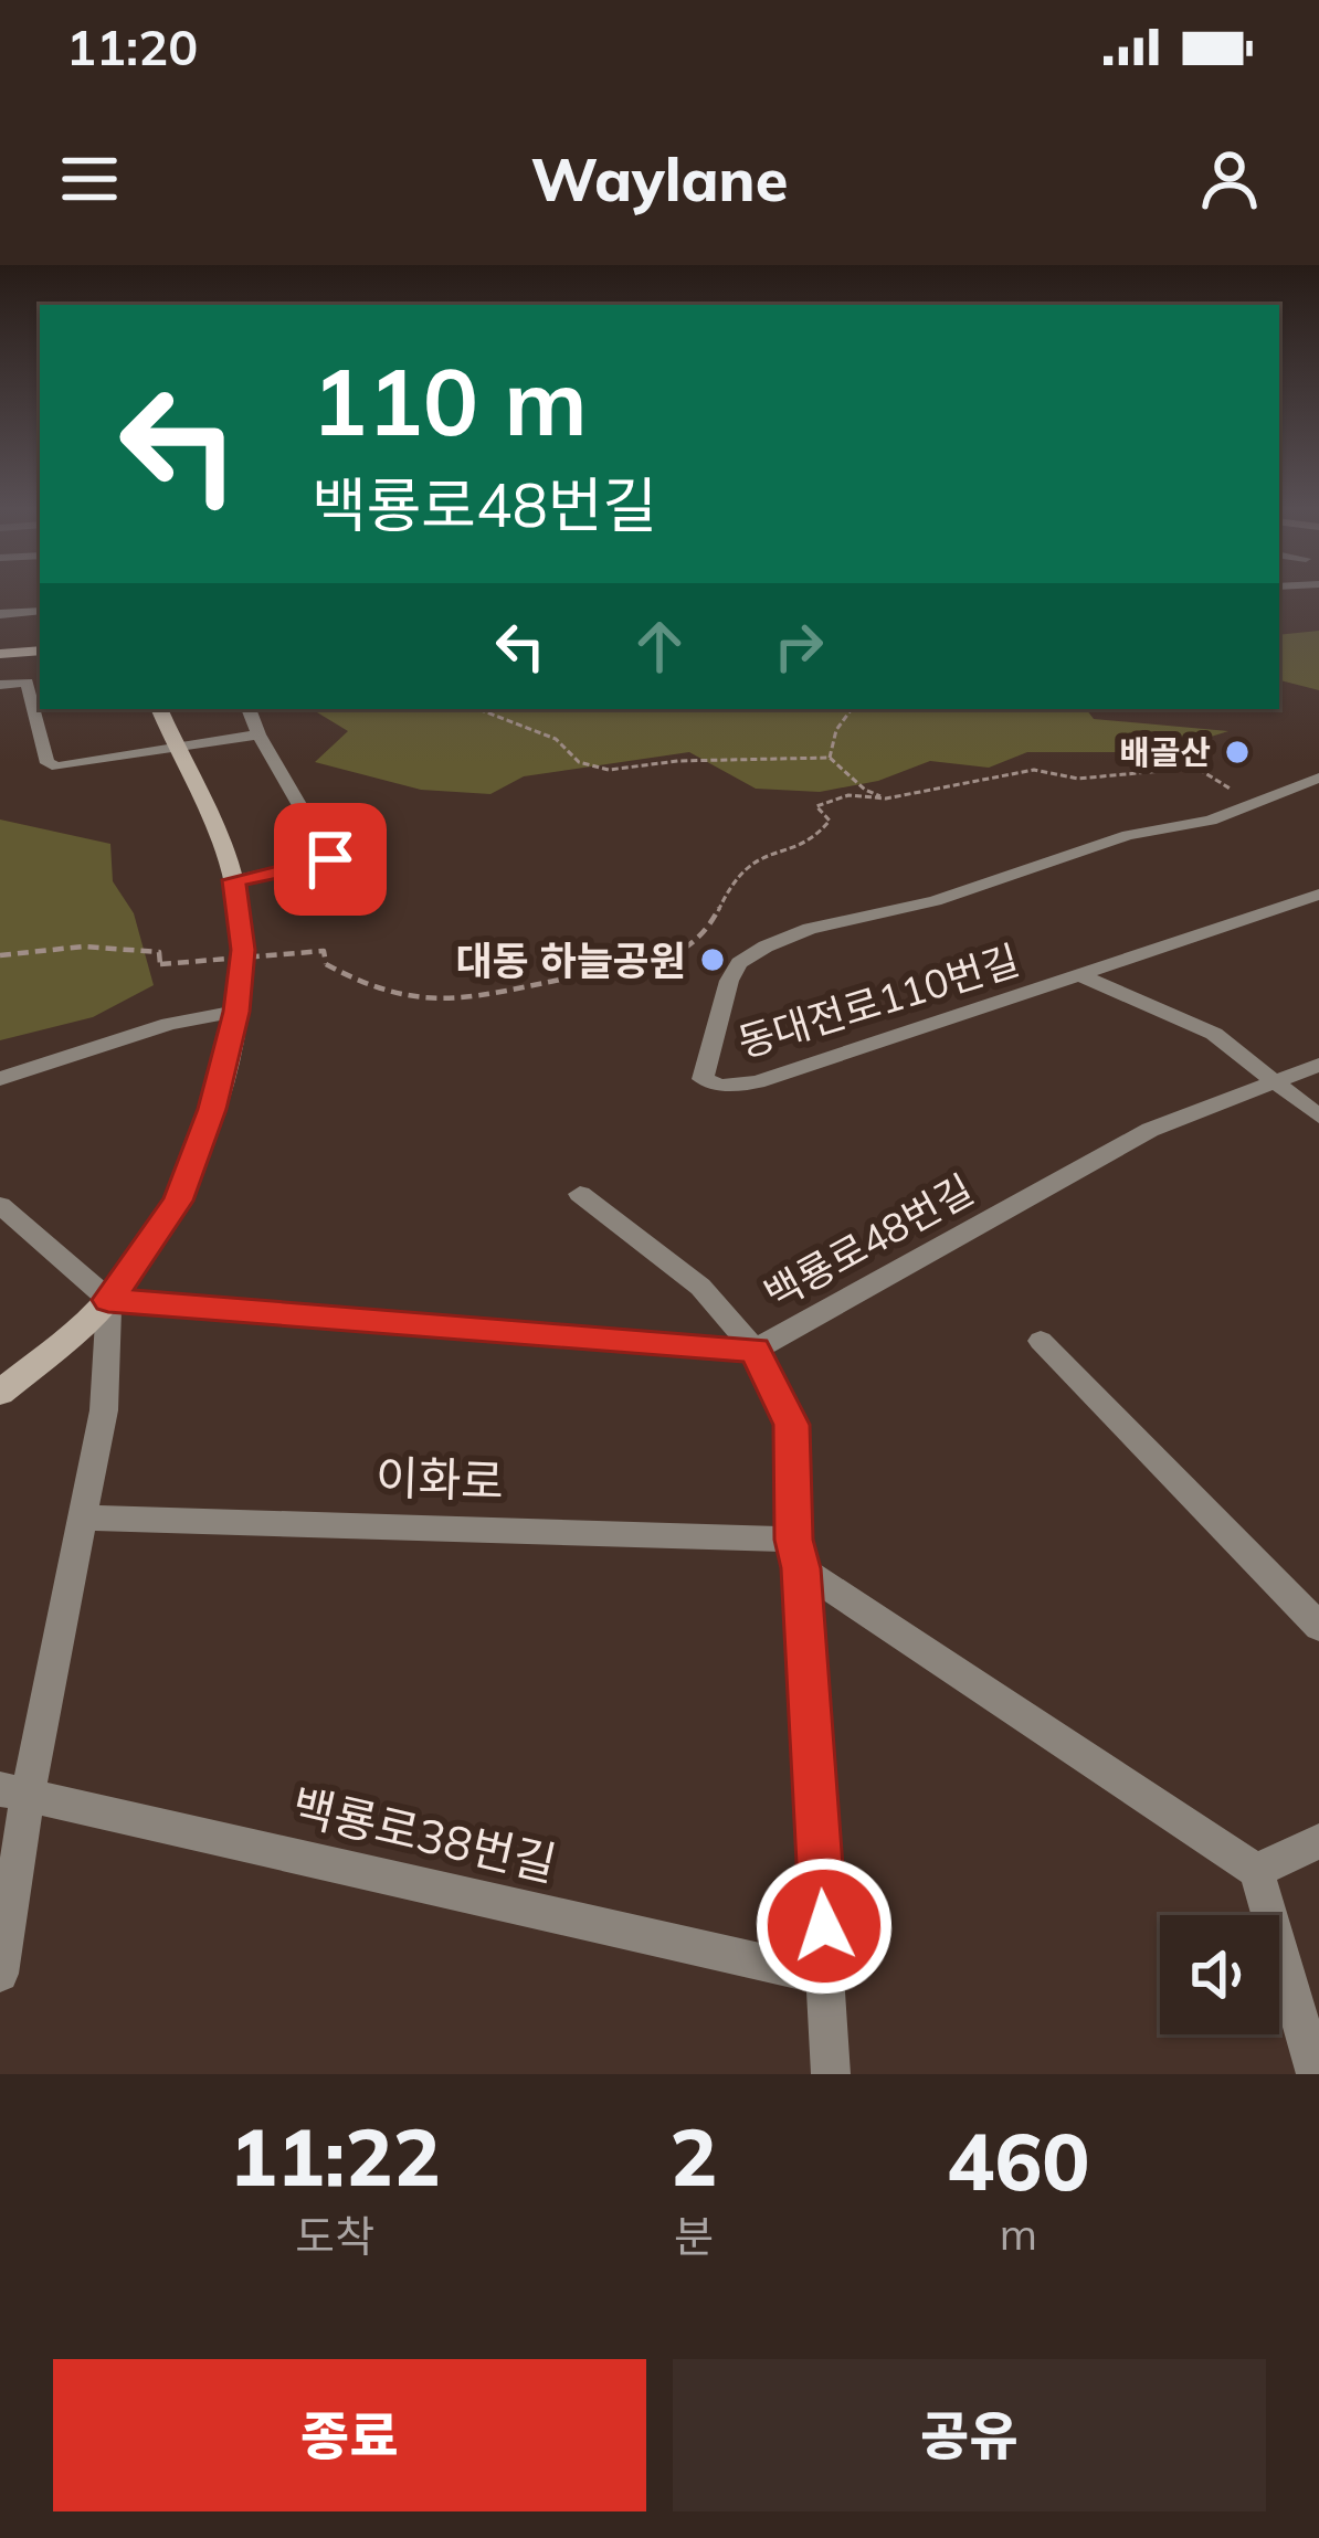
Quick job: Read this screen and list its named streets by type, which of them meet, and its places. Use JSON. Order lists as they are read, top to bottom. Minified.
{"streets":{"street":["동대전로110번길","백룡로48번길","이화로","백룡로38번길"]},"places":["배골산","대동 하늘공원"],"page":{"status":"11:20","header":"Waylane","turn":["110 m","백룡로48번길"],"eta":["11:22","도착","2","분","460","m"],"buttons":["종료","공유"]}}
